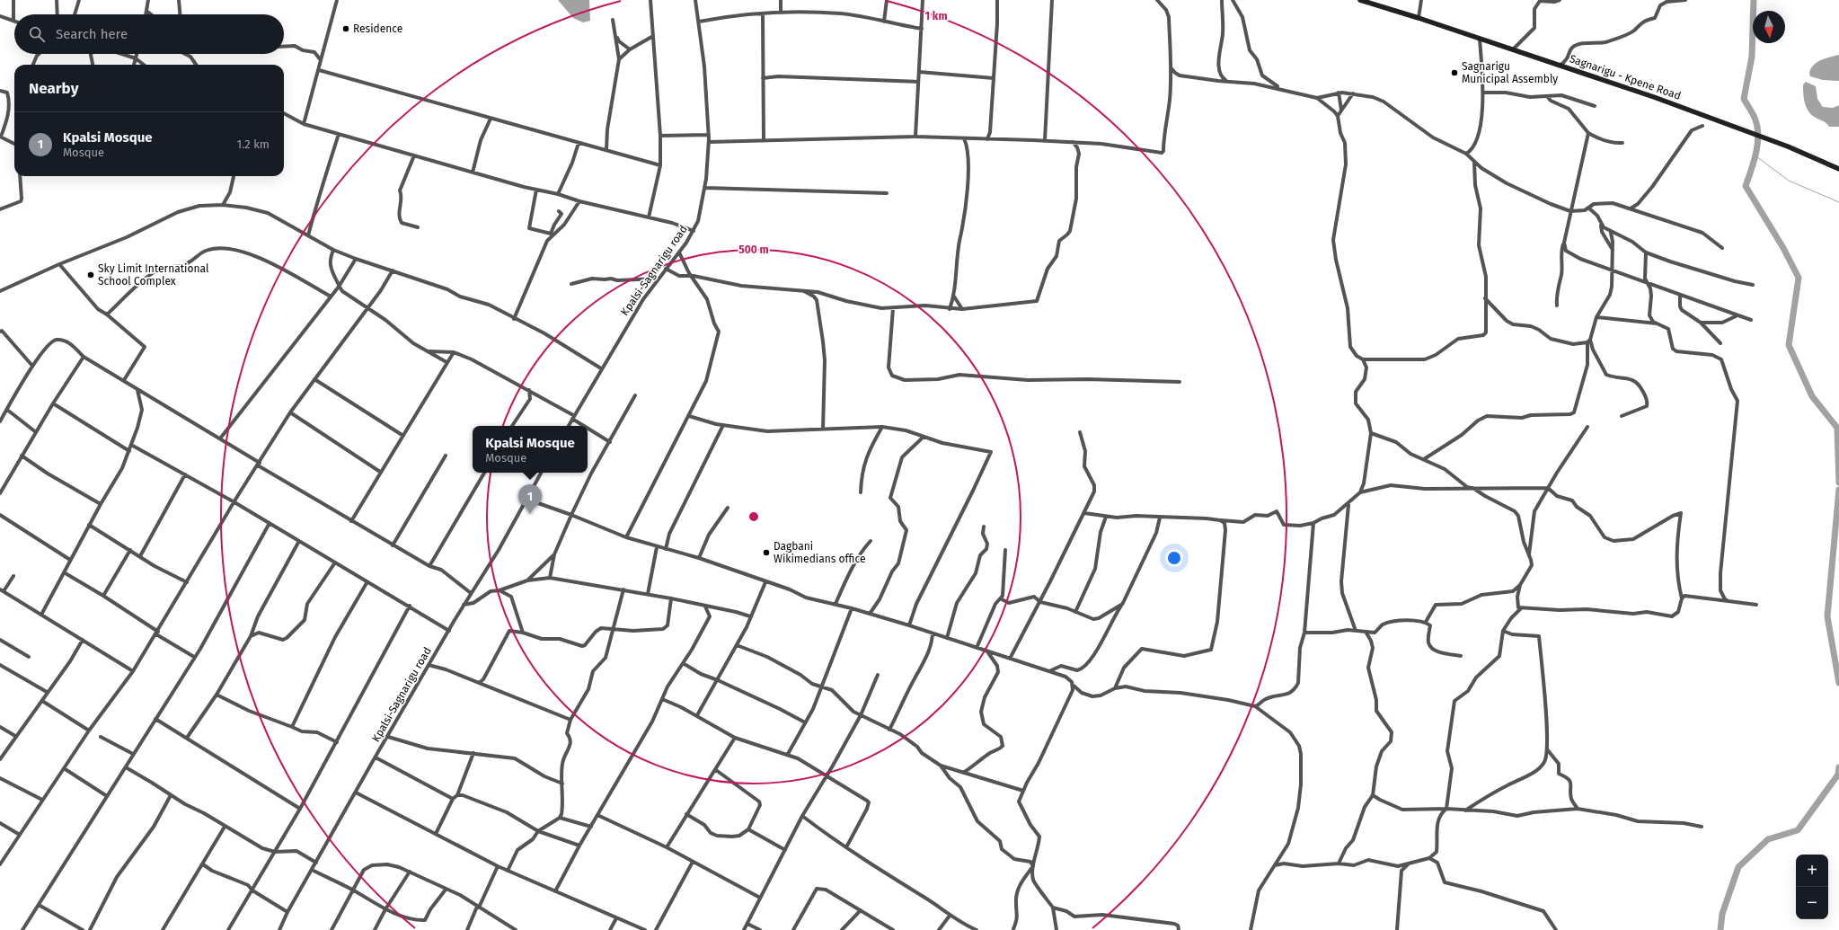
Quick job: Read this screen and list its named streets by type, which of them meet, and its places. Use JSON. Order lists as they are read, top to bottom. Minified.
{"streets":{"street":["Sagnarigu - Kpene Road","Kpalsi-Sagnarigu road"]},"places":["Residence","Sagnarigu Municipal Assembly","Sky Limit International School Complex","Dagbani Wikimedians office"],"north":"bottom","page":{"search":"Search here","heading":"Nearby","list":[{"mark":"1","name":"Kpalsi Mosque","note":"Mosque","value":"1.2 km"}],"popup":["Kpalsi Mosque","Mosque"],"pins":"1","map_buttons":["+","−"]},"rings":["1 km","500 m"]}
